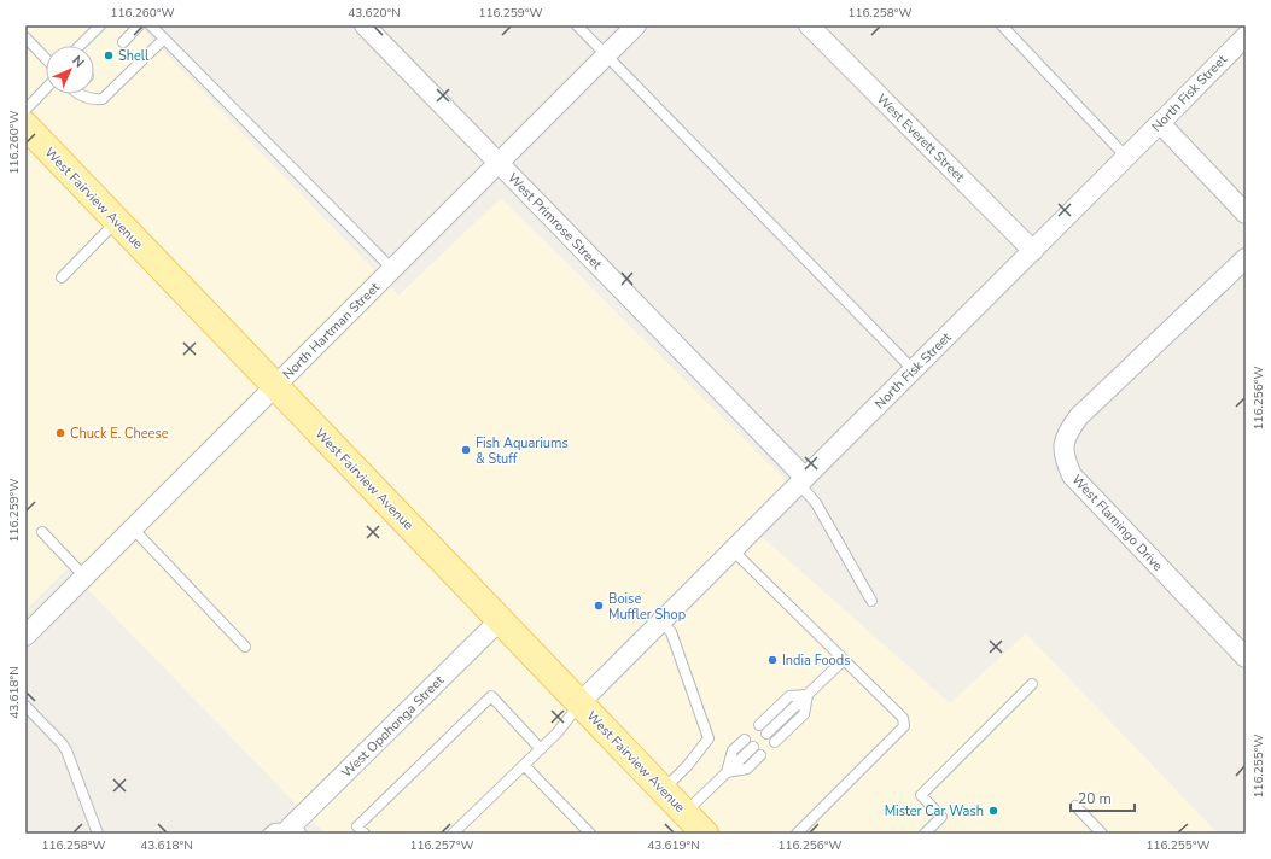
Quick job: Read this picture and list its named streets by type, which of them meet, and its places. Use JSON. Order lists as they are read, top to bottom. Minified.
{"streets":{"main road":["West Fairview Avenue"],"street":["North Fisk Street","West Everett Street","West Primrose Street","North Hartman Street","West Flamingo Drive","West Opohonga Street"]},"crossings":[["North Fisk Street","West Everett Street"],["North Fisk Street","West Fairview Avenue"],["North Fisk Street","West Primrose Street"],["West Fairview Avenue","North Hartman Street"],["West Fairview Avenue","West Opohonga Street"],["West Primrose Street","North Hartman Street"]],"places":["Shell","Chuck E. Cheese","Fish Aquariums & Stuff","Boise Muffler Shop","India Foods","Mister Car Wash"],"scale_bar":"20 m","north":"top right","coordinates":["116.260°W","43.620°N","116.259°W","116.258°W","116.256°W","43.618°N","116.255°W","116.257°W","43.619°N"]}
